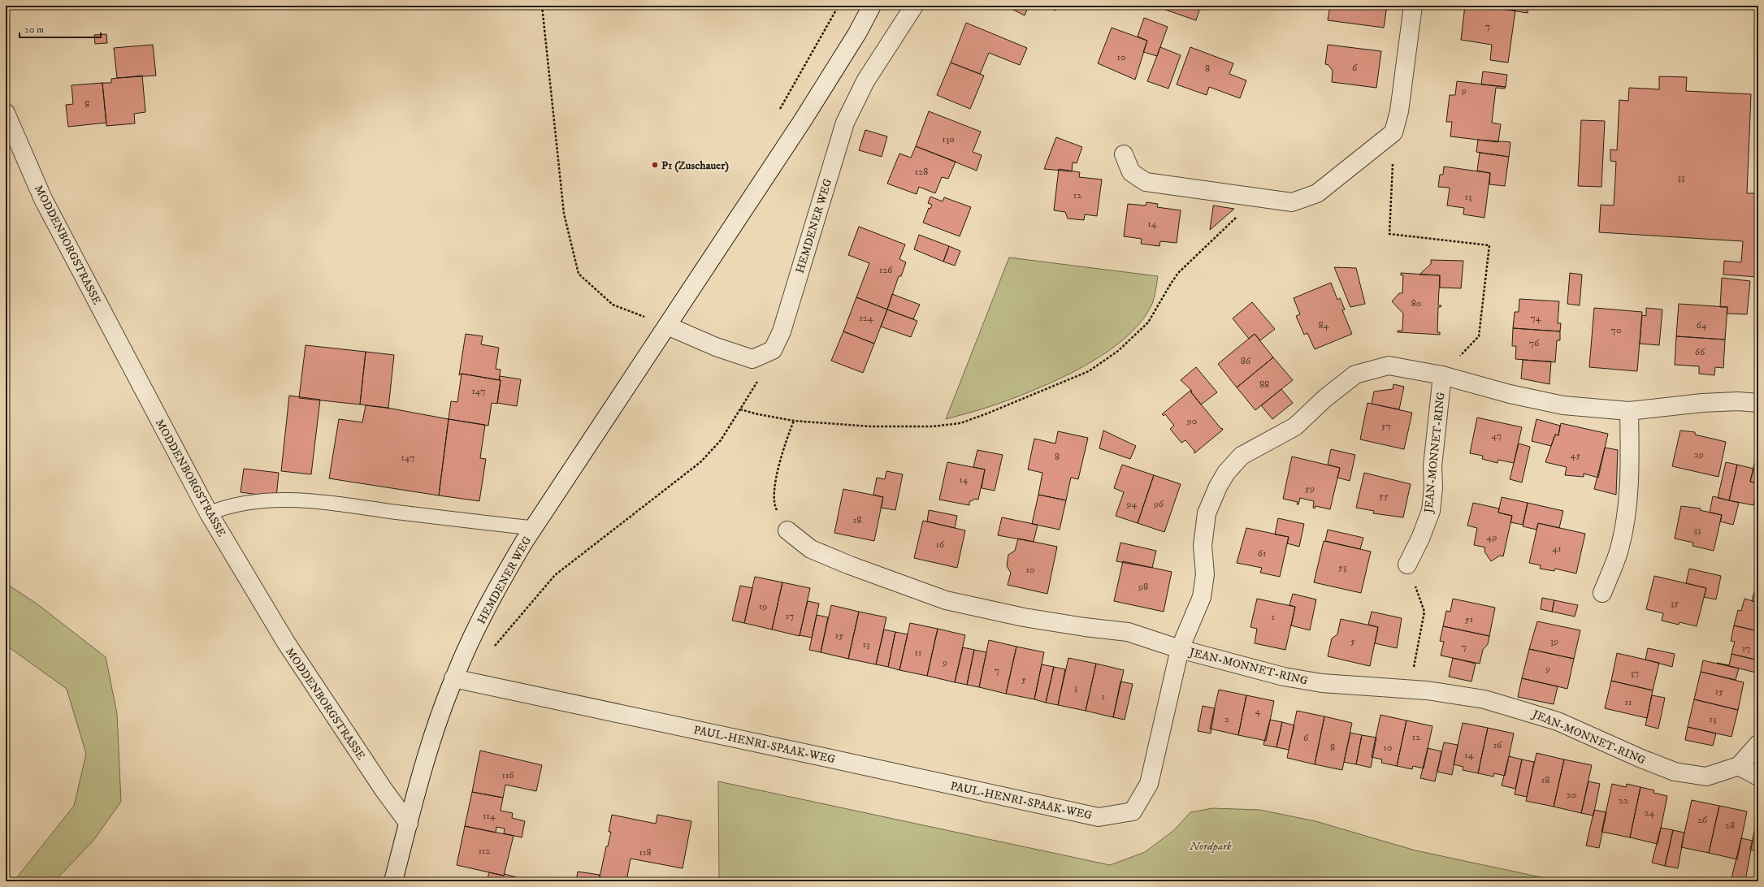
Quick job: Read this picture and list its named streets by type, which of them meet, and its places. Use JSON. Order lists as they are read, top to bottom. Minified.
{"streets":{"street":["HEMDENER WEG","MODDENBORGSTRASSE","JEAN-MONNET-RING","PAUL-HENRI-SPAAK-WEG"]},"crossings":[["HEMDENER WEG","MODDENBORGSTRASSE"],["HEMDENER WEG","PAUL-HENRI-SPAAK-WEG"],["JEAN-MONNET-RING","PAUL-HENRI-SPAAK-WEG"]],"parks":["Nordpark"],"places":["P1 (Zuschauer)"],"house_numbers":["7","10","6","8","9","8","130","128","33","12","13","14","126","80","124","74","84","64","70","76","66","86","88","147","90","57","47","29","45","8","147","14","59","55","94","96","18","33","49","16","41","61","53","10","98","35","19","17","1","51","15","5","39","13","7","17","11","9","9","7","37","5","3","15","1","11","4","2","13","12","6","16","8","10","14","116","18","20","22","24","114","26","28","112","118"],"scale_bar":"20 m"}
